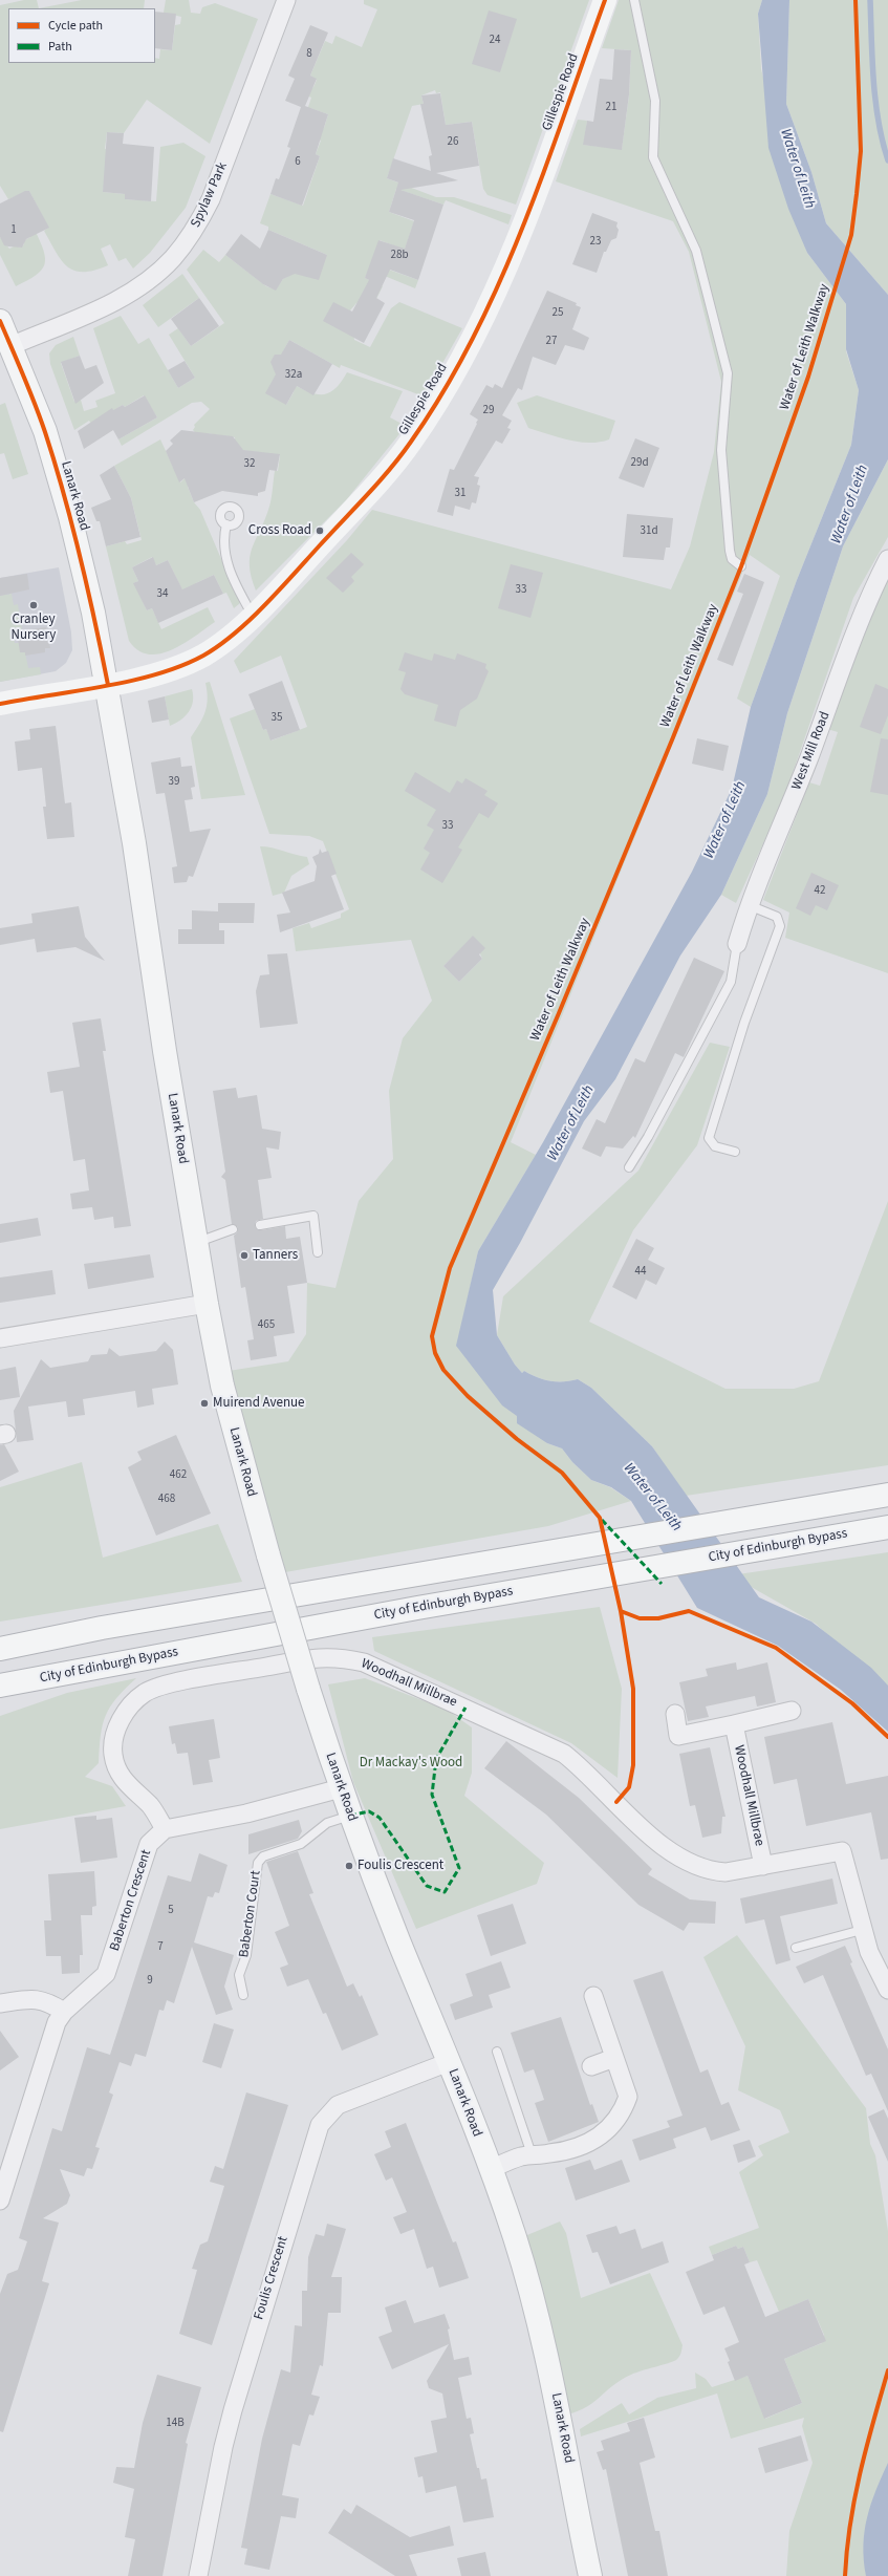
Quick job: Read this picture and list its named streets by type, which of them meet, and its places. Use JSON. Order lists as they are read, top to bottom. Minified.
{"streets":{"main road":["Gillespie Road","Lanark Road","City of Edinburgh Bypass"],"street":["Spylaw Park","West Mill Road","Woodhall Millbrae","Baberton Crescent","Foulis Crescent"],"lane":["Baberton Court"],"cycle path":["Water of Leith Walkway"]},"crossings":[["Gillespie Road","Lanark Road"],["Spylaw Park","Lanark Road"],["Lanark Road","Baberton Court"],["Lanark Road","Foulis Crescent"],["Woodhall Millbrae","Baberton Crescent"]],"water":["Water of Leith"],"parks":["Dr Mackay's Wood"],"places":["Cross Road","Cranley Nursery","Tanners","Muirend Avenue","Foulis Crescent"],"house_numbers":["24","8","21","26","6","1","23","28b","25","27","32a","29","29d","32","31","31d","33","34","35","39","33","42","44","465","462","468","5","7","9","14B"],"legend":["Cycle path","Path"]}
